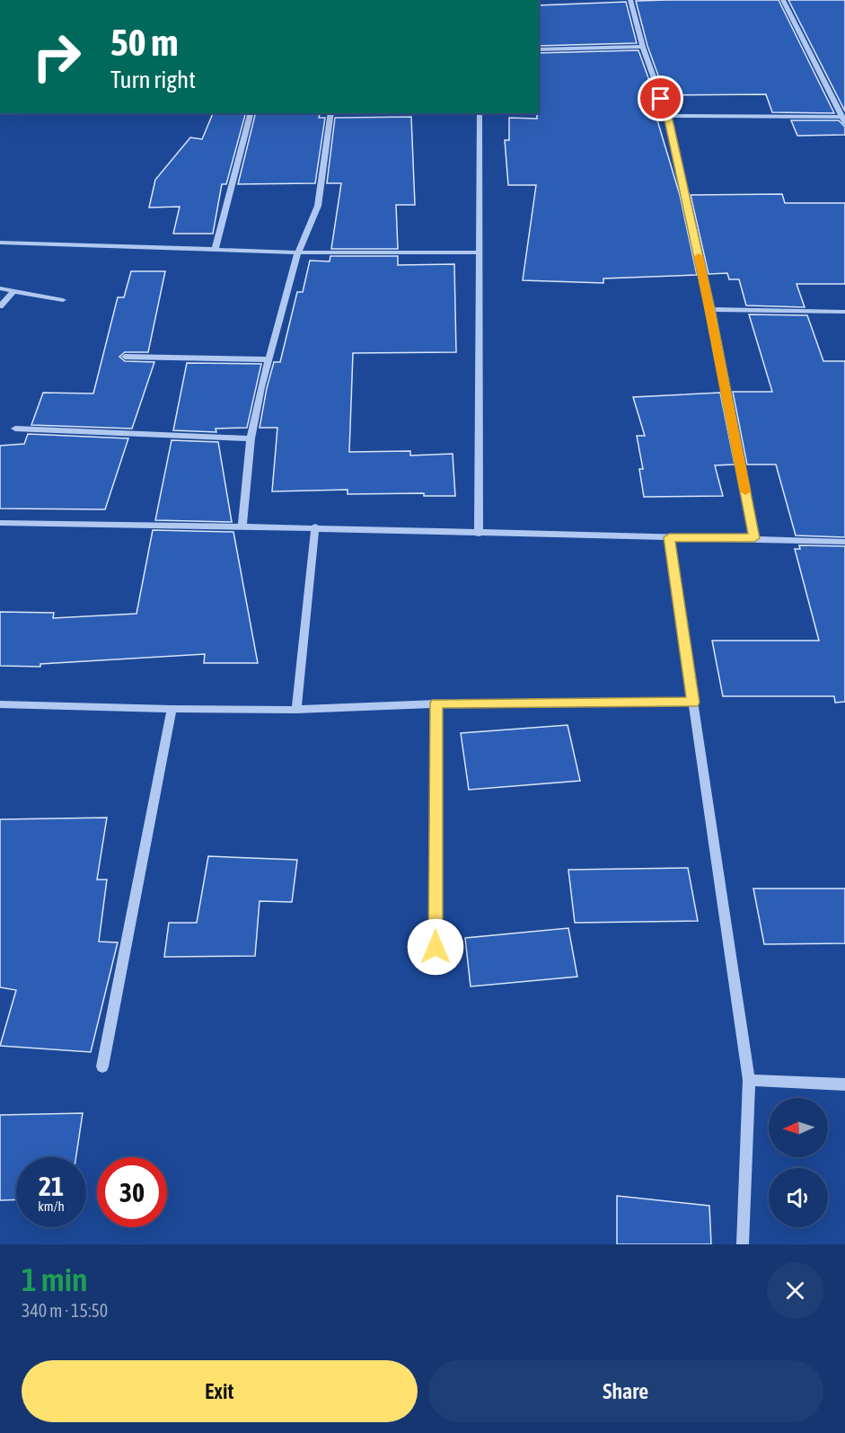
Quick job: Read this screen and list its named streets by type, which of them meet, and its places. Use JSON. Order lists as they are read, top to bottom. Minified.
{"north":"left","page":{"turn":["50 m","Turn right"],"speed":"21 km/h","limit":"30","heading":["1 min","340 m · 15:50"],"buttons":["Exit","Share"]}}
